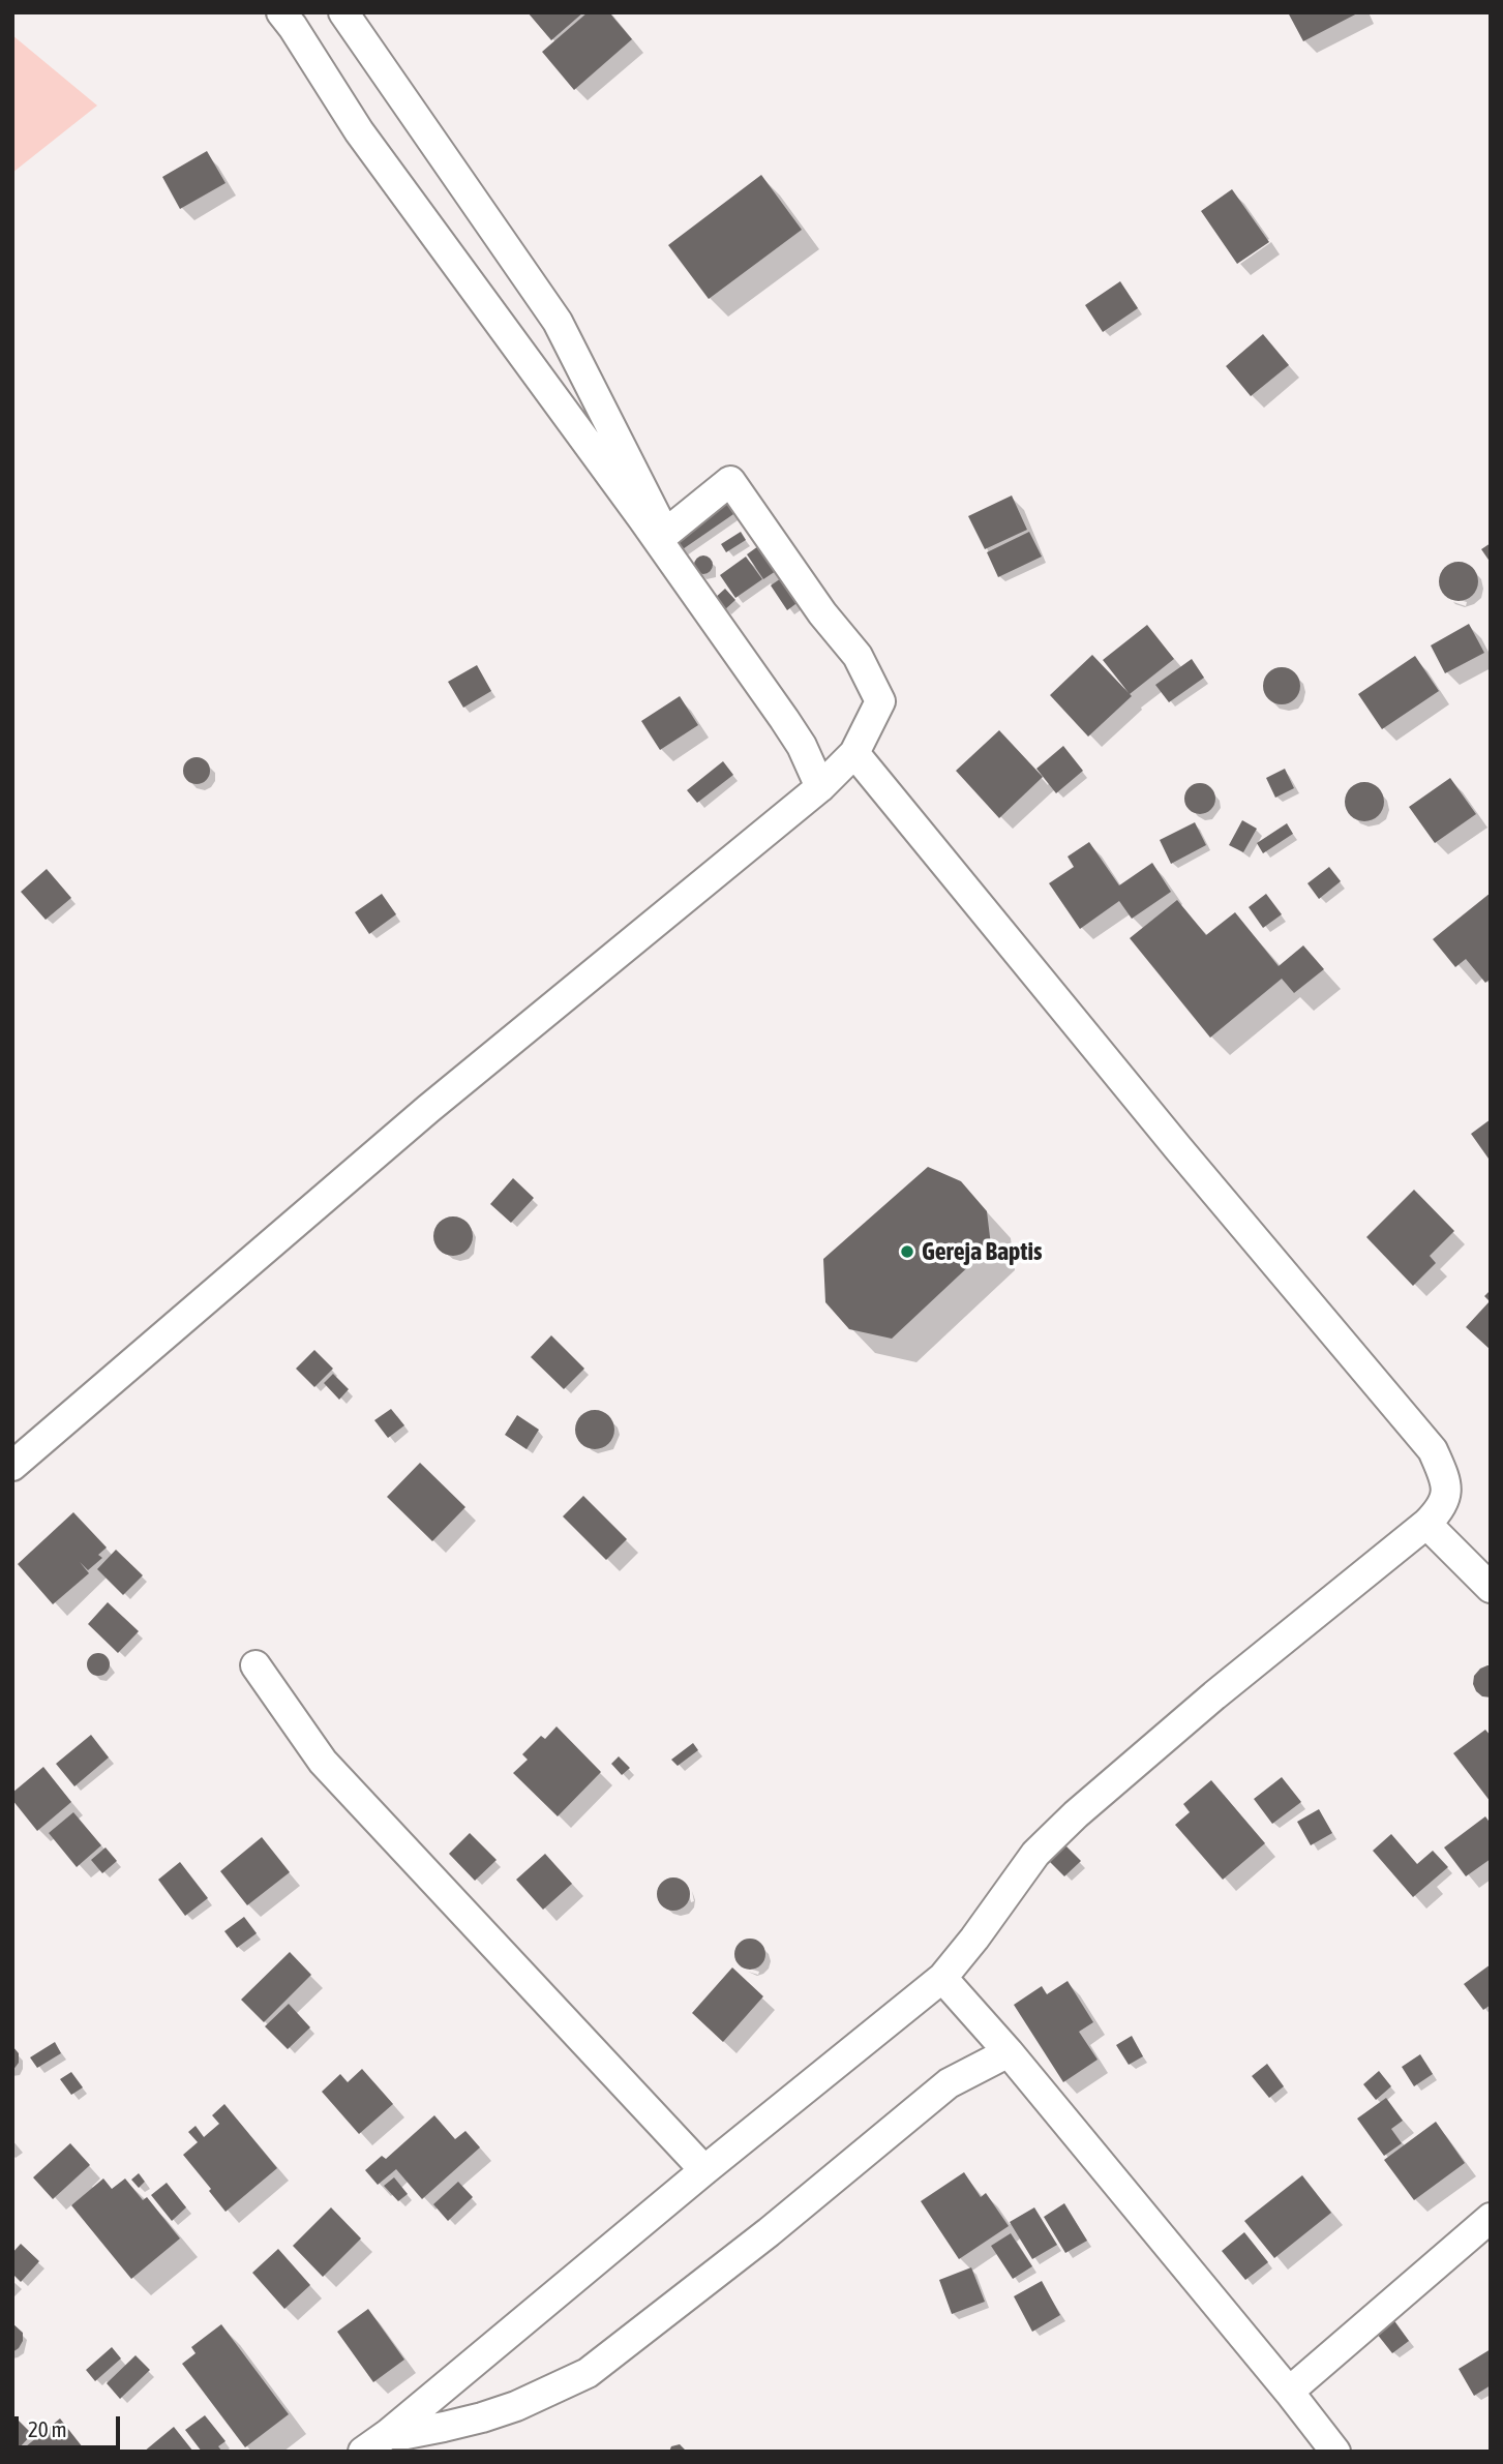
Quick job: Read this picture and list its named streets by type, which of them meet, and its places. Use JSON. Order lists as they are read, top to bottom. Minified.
{"places":["Gereja Baptis"],"scale_bar":"20 m"}
